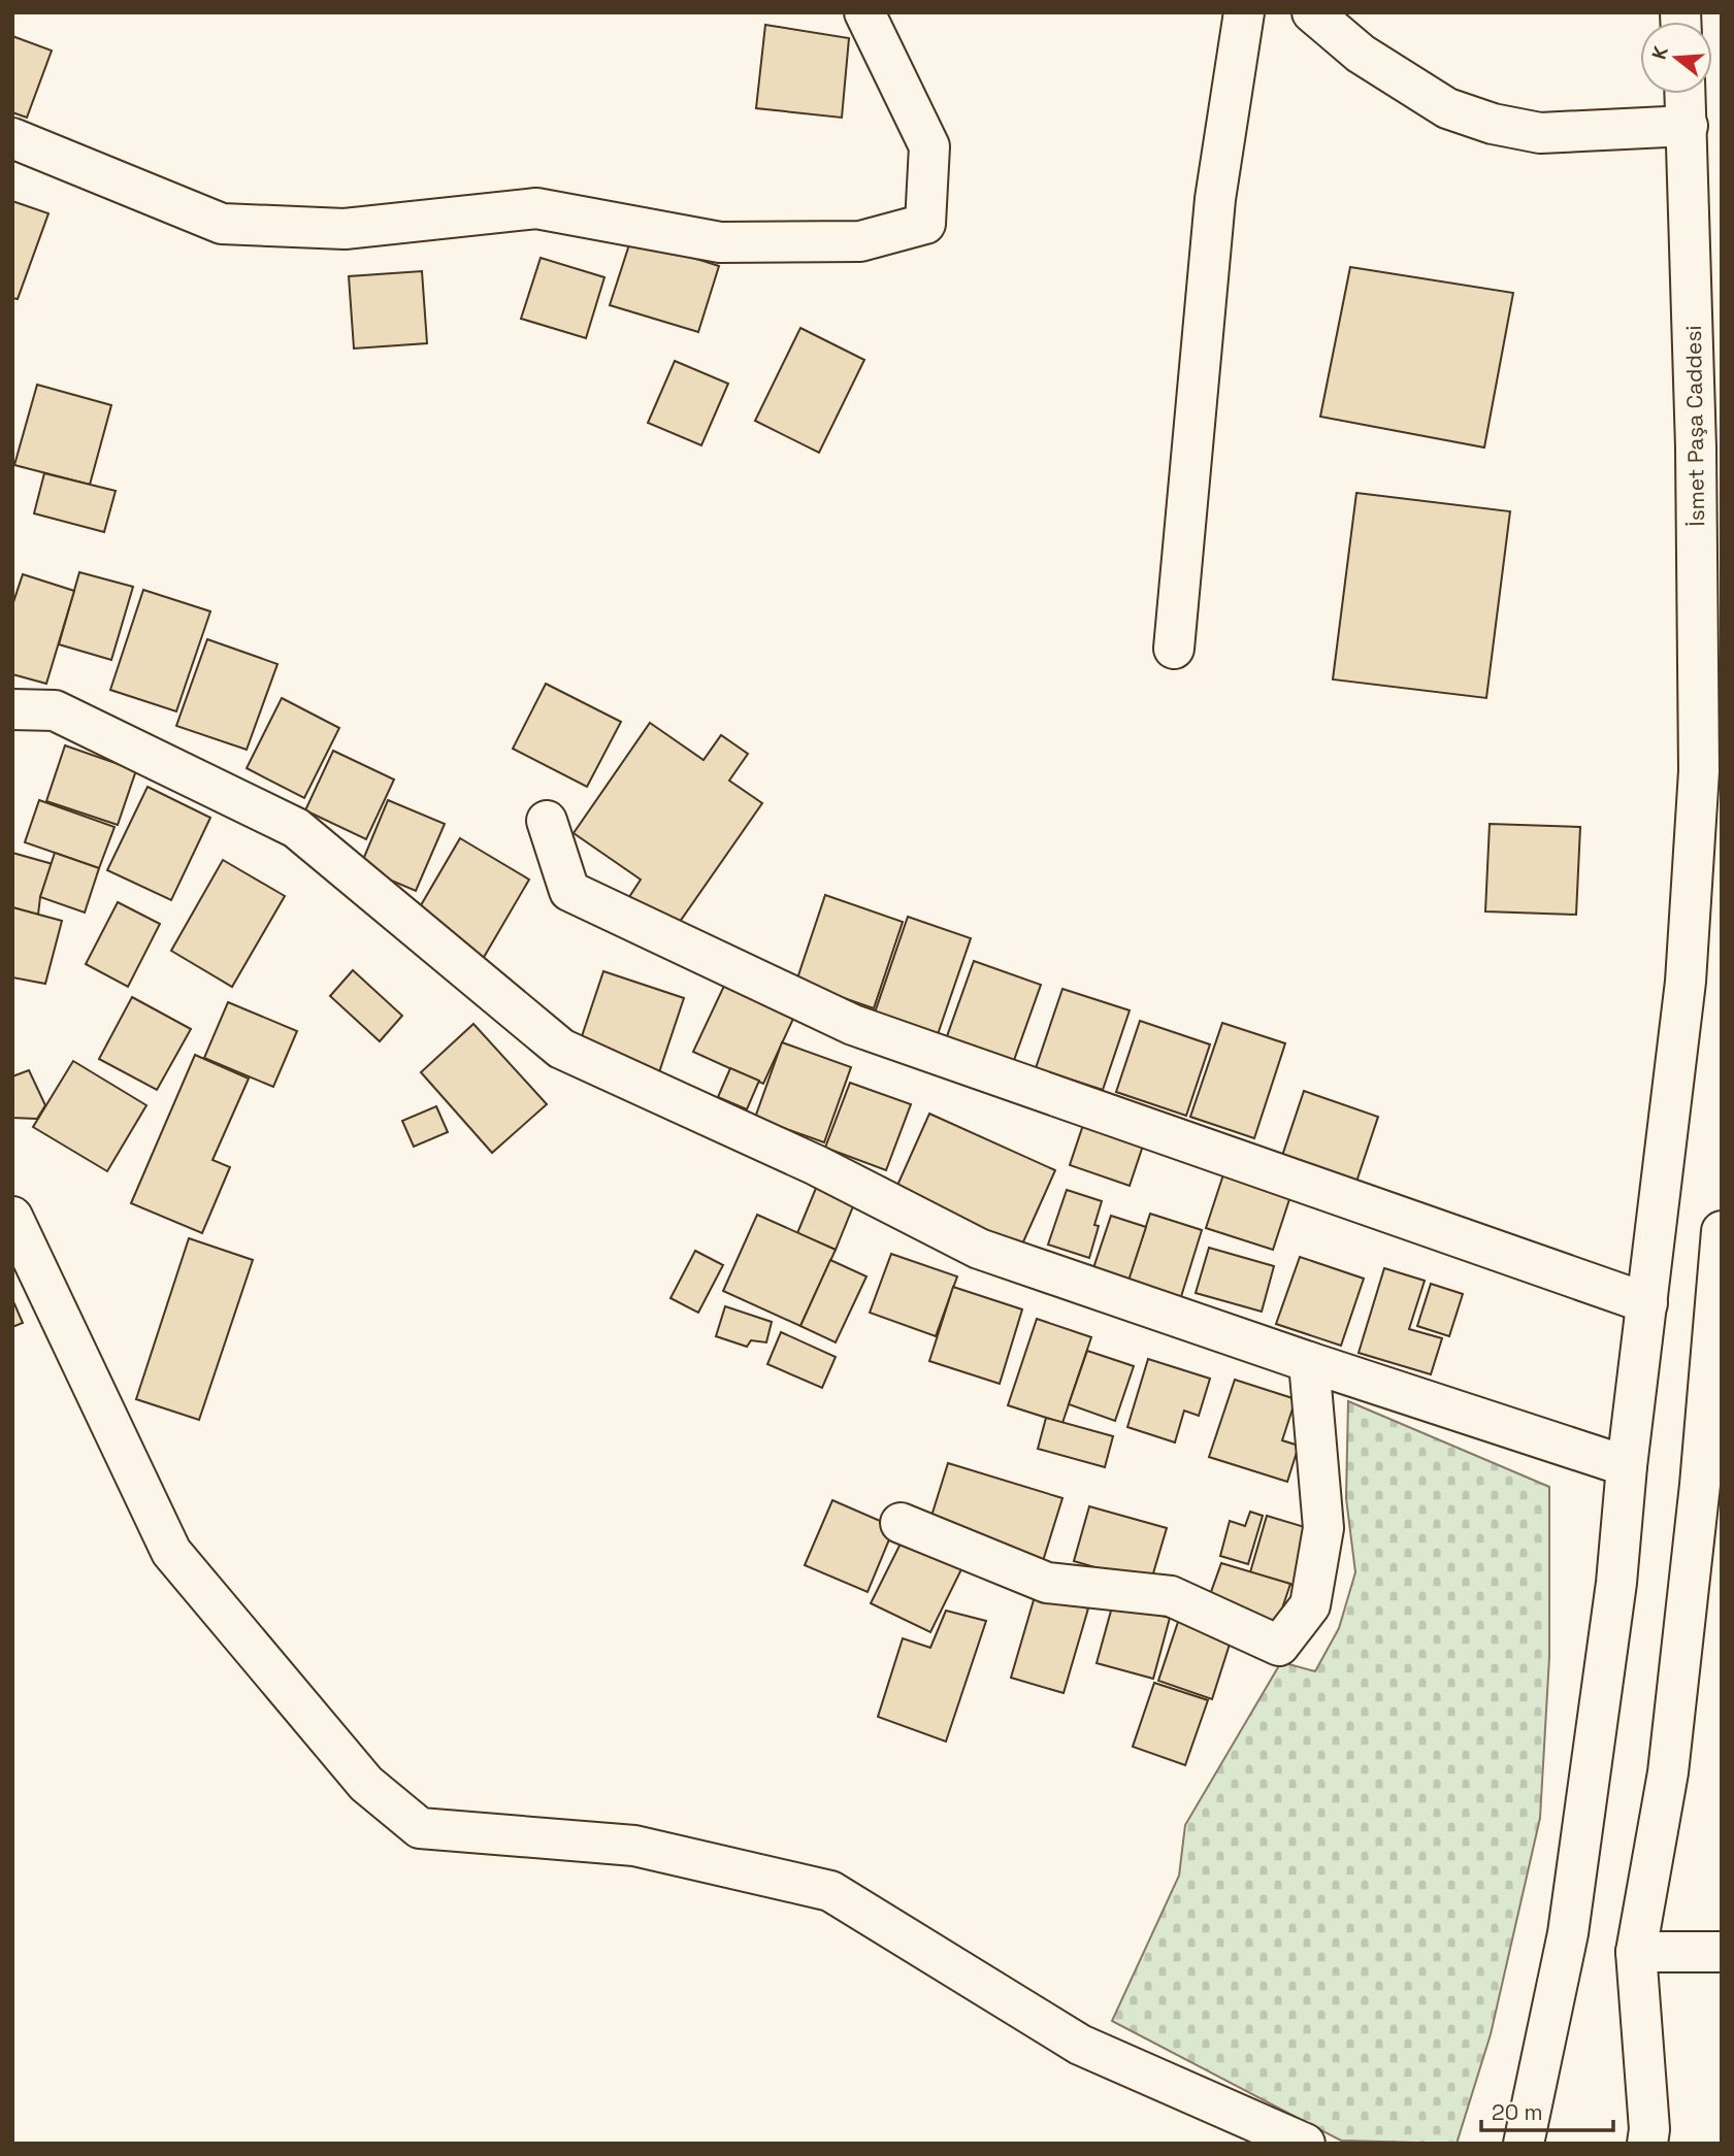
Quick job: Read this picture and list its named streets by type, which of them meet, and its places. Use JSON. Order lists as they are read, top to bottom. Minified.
{"streets":{"street":["İsmet Paşa Caddesi"]},"scale_bar":"20 m","north":"left"}
